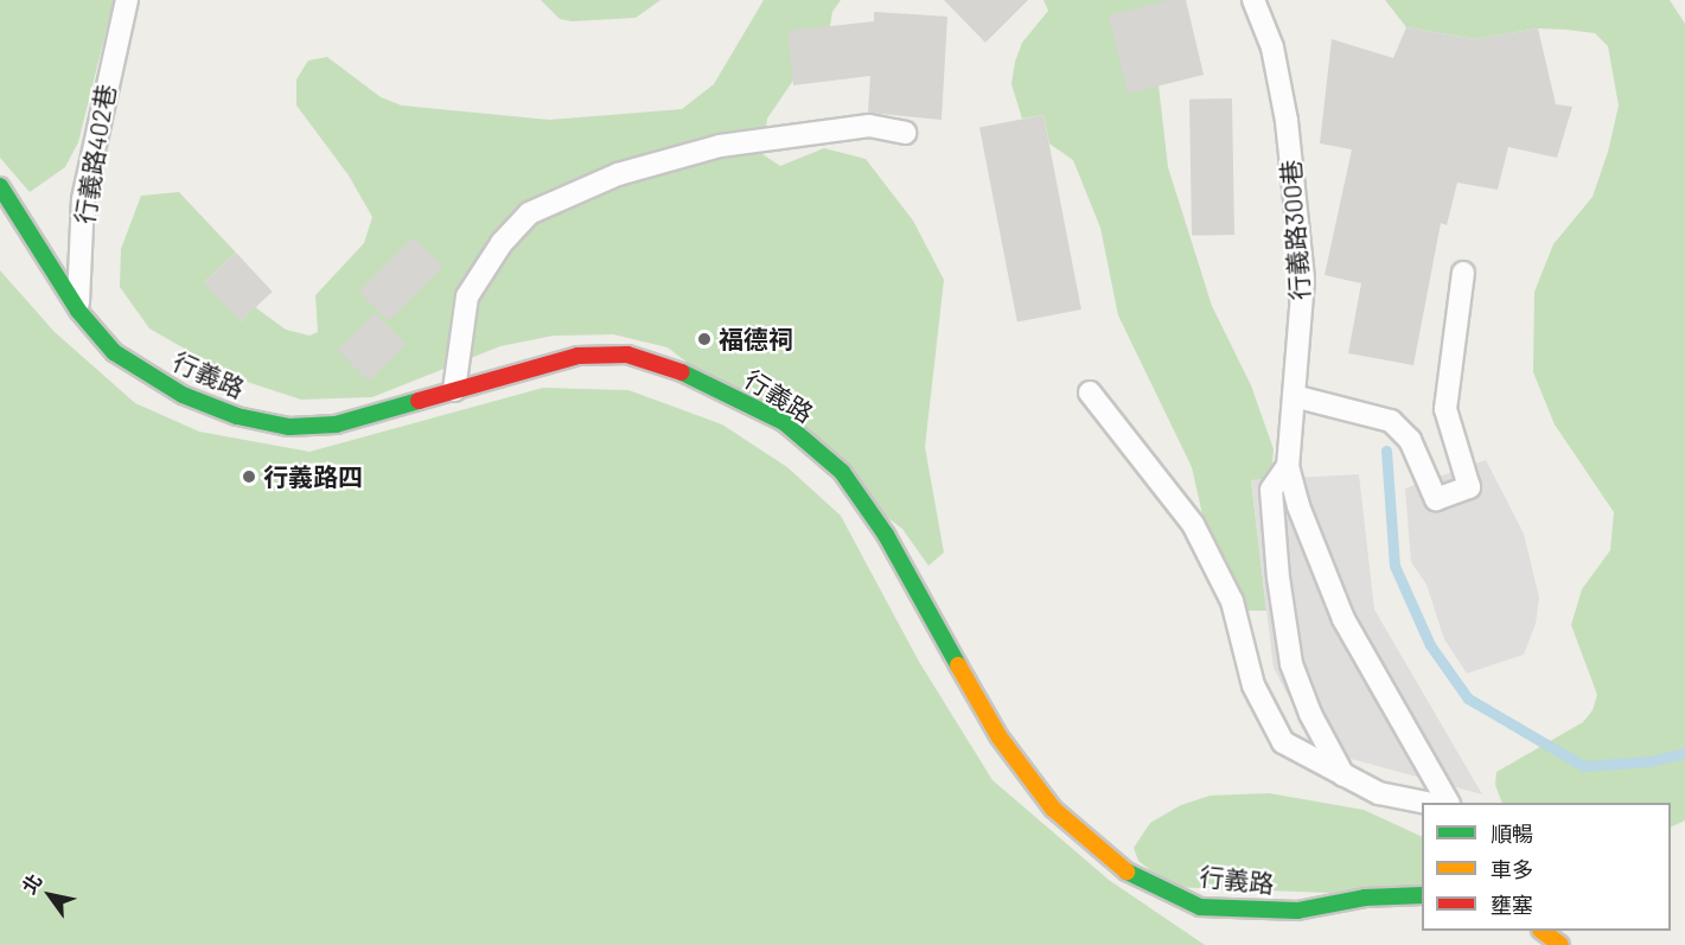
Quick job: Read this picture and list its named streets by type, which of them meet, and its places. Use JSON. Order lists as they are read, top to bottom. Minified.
{"streets":{"street":["行義路"],"lane":["行義路402巷","行義路300巷"]},"crossings":[["行義路402巷","行義路"]],"places":["福德祠","行義路四"],"legend":["順暢","車多","壅塞"],"north":"top left"}
